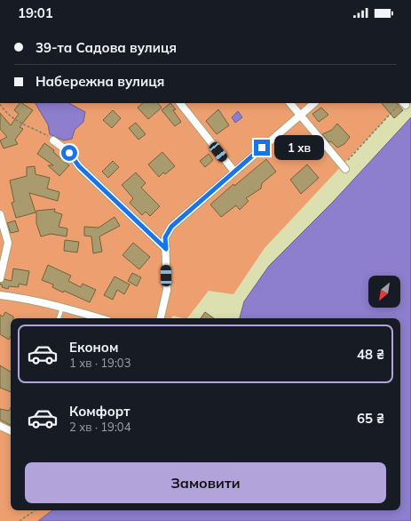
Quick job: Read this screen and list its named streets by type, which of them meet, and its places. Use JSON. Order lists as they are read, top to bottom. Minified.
{"north":"bottom left","page":{"status":"19:01","banner":["39-та Садова вулиця","Набережна вулиця"],"bubble":"1 хв","list":[{"name":"Економ","note":"1 хв · 19:03","value":"48 ₴"},{"name":"Комфорт","note":"2 хв · 19:04","value":"65 ₴"}],"buttons":"Замовити"}}
